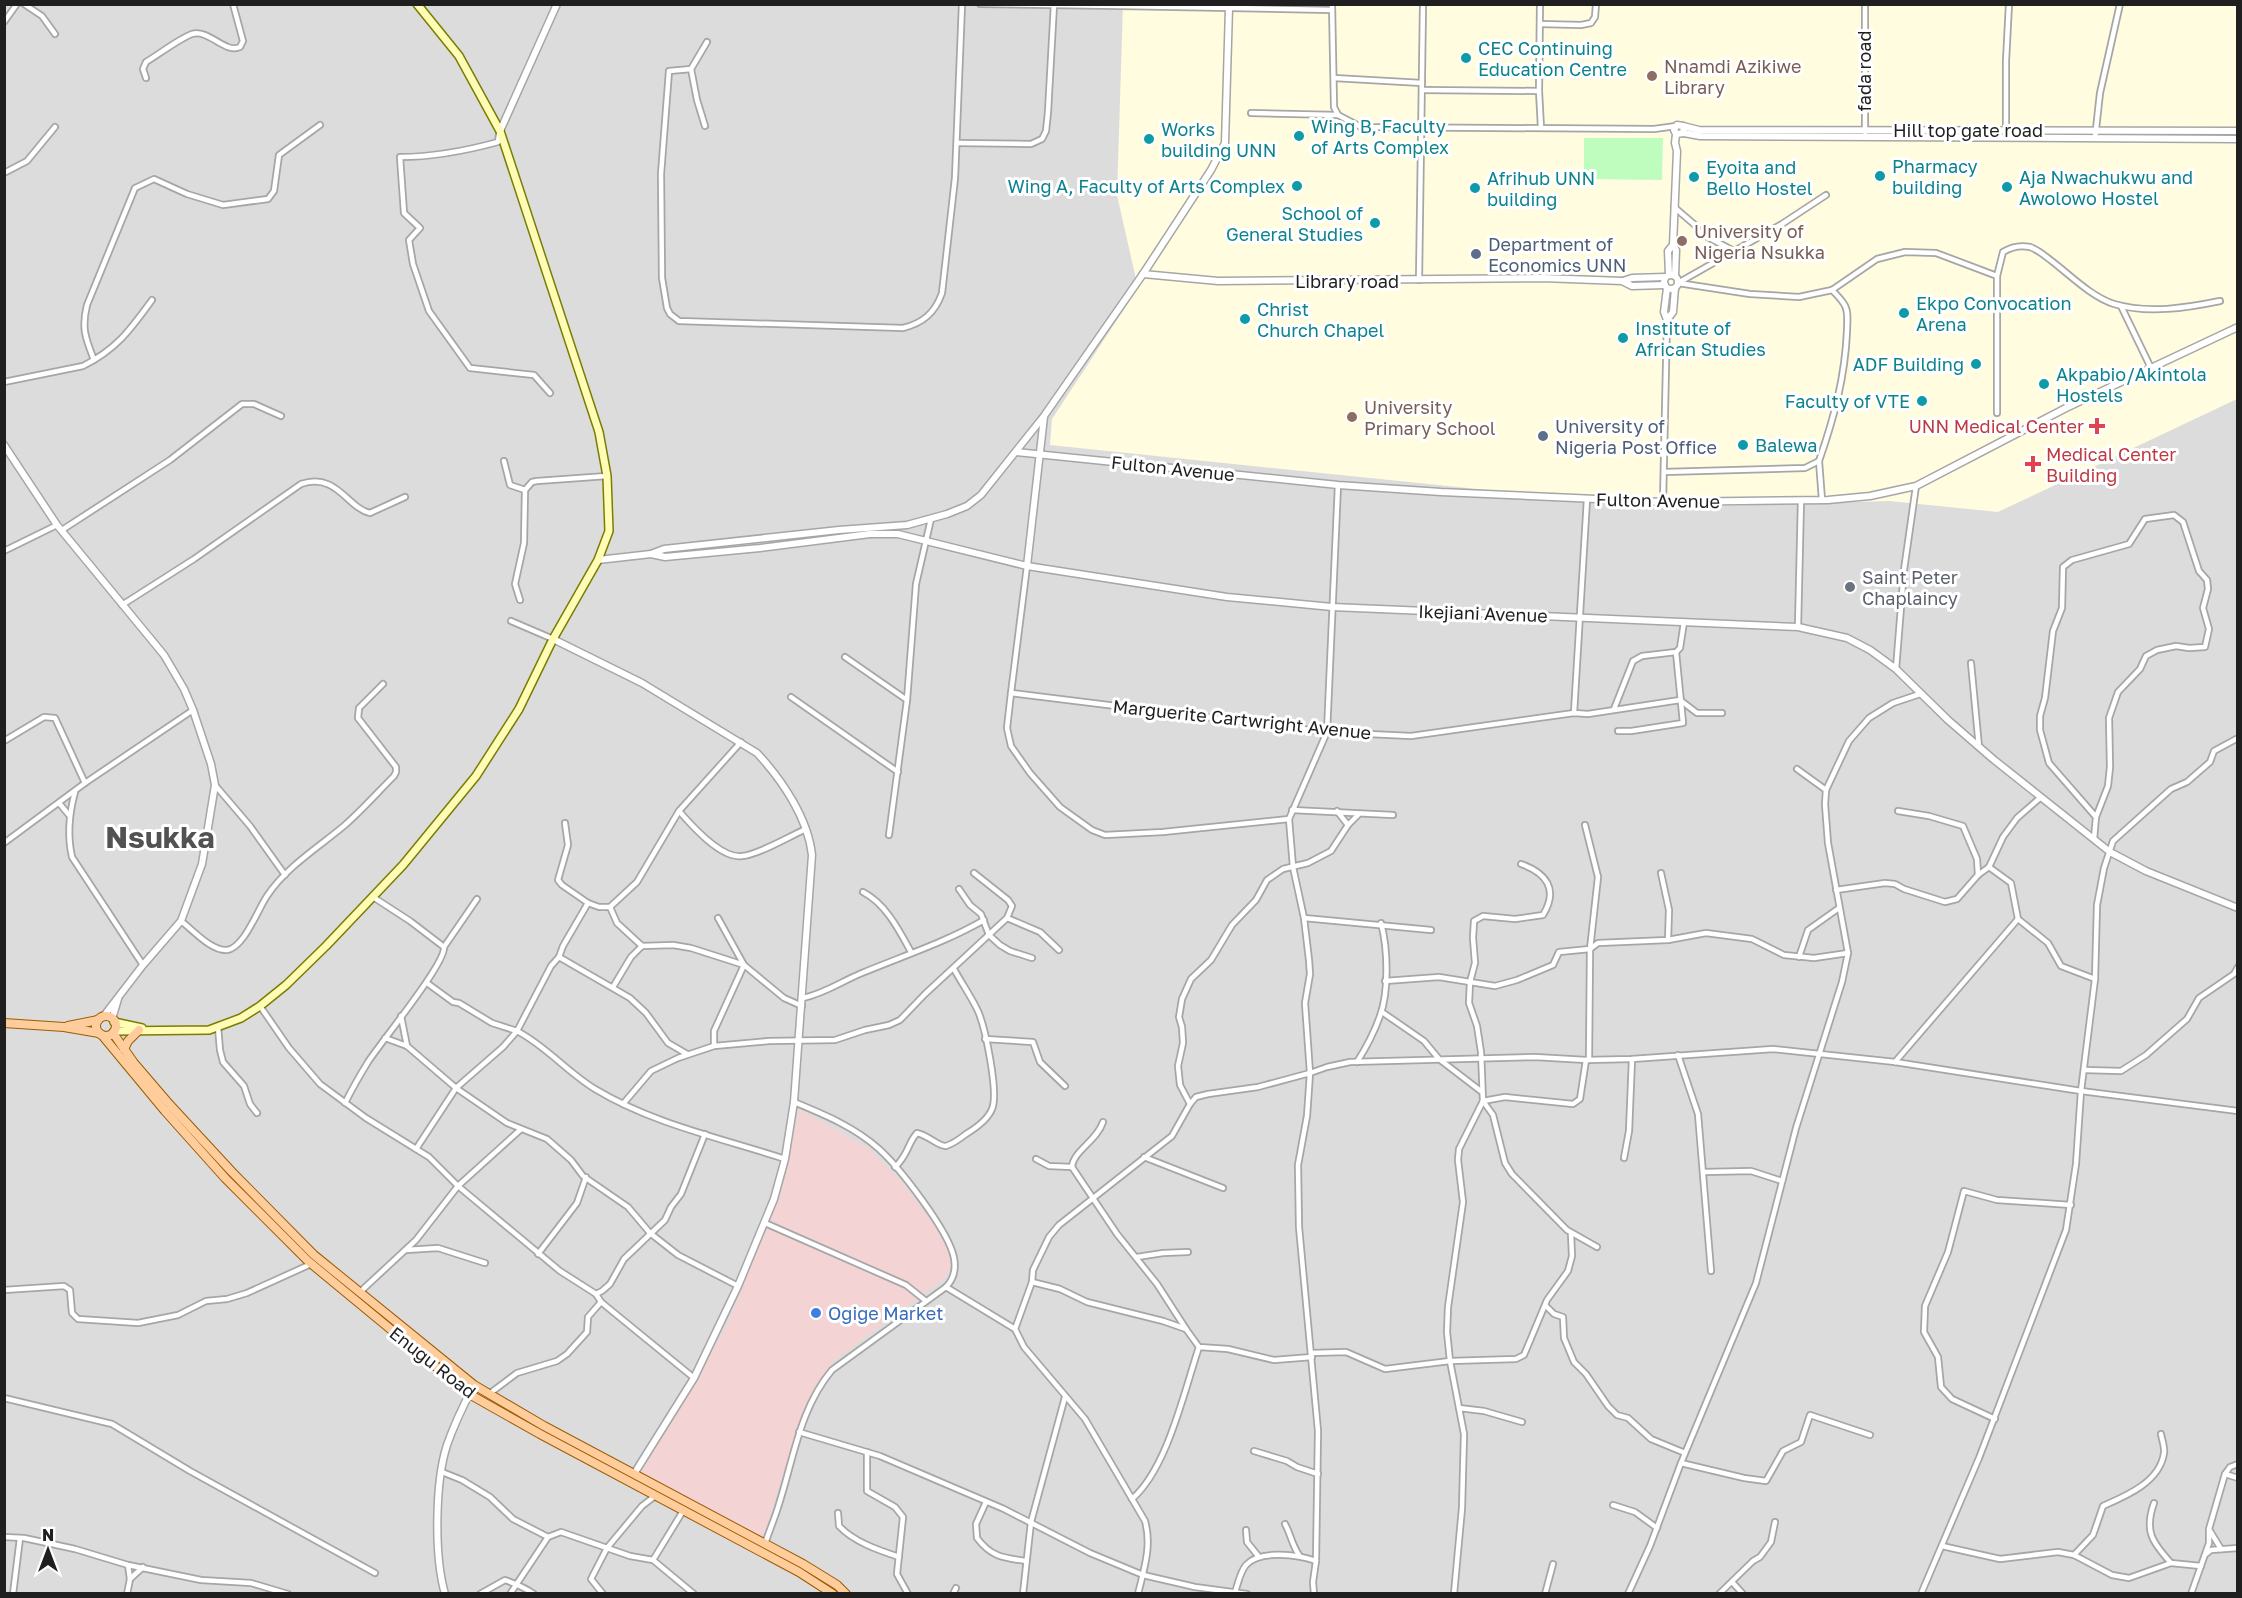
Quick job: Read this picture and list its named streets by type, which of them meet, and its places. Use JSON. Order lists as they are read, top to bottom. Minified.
{"streets":{"main road":["Enugu Road"],"street":["fada road","Hill top gate road","Library road","Fulton Avenue","Ikejiani Avenue","Marguerite Cartwright Avenue"]},"crossings":[["fada road","Hill top gate road"]],"districts":["Nsukka"],"places":{"other":["CEC Continuing Education Centre","Nnamdi Azikiwe Library","Wing B, Faculty of Arts Complex","Works building UNN","Pharmacy building","Eyoita and Bello Hostel","Wing A, Faculty of Arts Complex","Aja Nwachukwu and Awolowo Hostel","Afrihub UNN building","School of General Studies","University of Nigeria Nsukka","Department of Economics UNN","Ekpo Convocation Arena","Christ Church Chapel","Institute of African Studies","ADF Building","Akpabio/Akintola Hostels","Faculty of VTE","University Primary School","University of Nigeria Post Office","Balewa","Saint Peter Chaplaincy","Ogige Market"],"health":["UNN Medical Center","Medical Center Building"]},"north":"top"}
